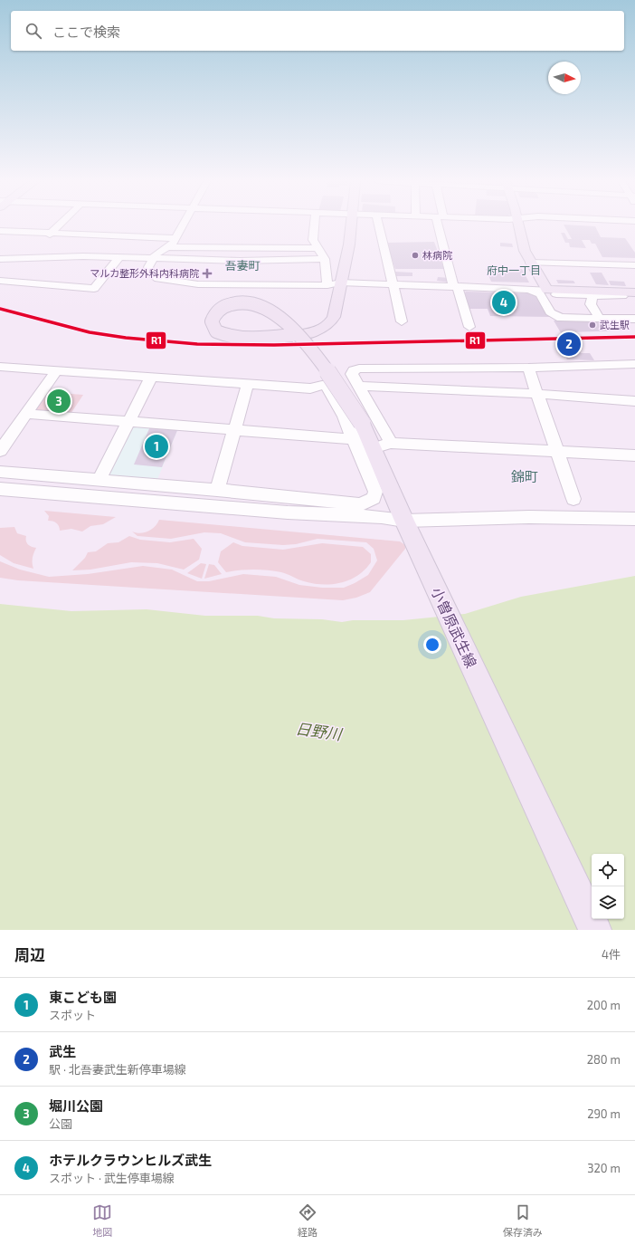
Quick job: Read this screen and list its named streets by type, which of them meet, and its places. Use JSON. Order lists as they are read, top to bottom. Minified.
{"streets":{"main road":["小曽原武生線"]},"districts":["吾妻町","府中一丁目","錦町"],"water":["日野川"],"places":{"other":["林病院","武生駅"],"health":["マルカ整形外科内科病院"]},"lines":["transit line R1"],"north":"right","page":{"search":"ここで検索","pins":["4","2","3","1"],"heading":["周辺","4件"],"list":[{"mark":"1","name":"東こども園","note":"スポット","value":"200 m"},{"mark":"2","name":"武生","note":"駅 · 北吾妻武生新停車場線","value":"280 m"},{"mark":"3","name":"堀川公園","note":"公園","value":"290 m"},{"mark":"4","name":"ホテルクラウンヒルズ武生","note":"スポット · 武生停車場線","value":"320 m"}],"nav":["地図","経路","保存済み"]}}
